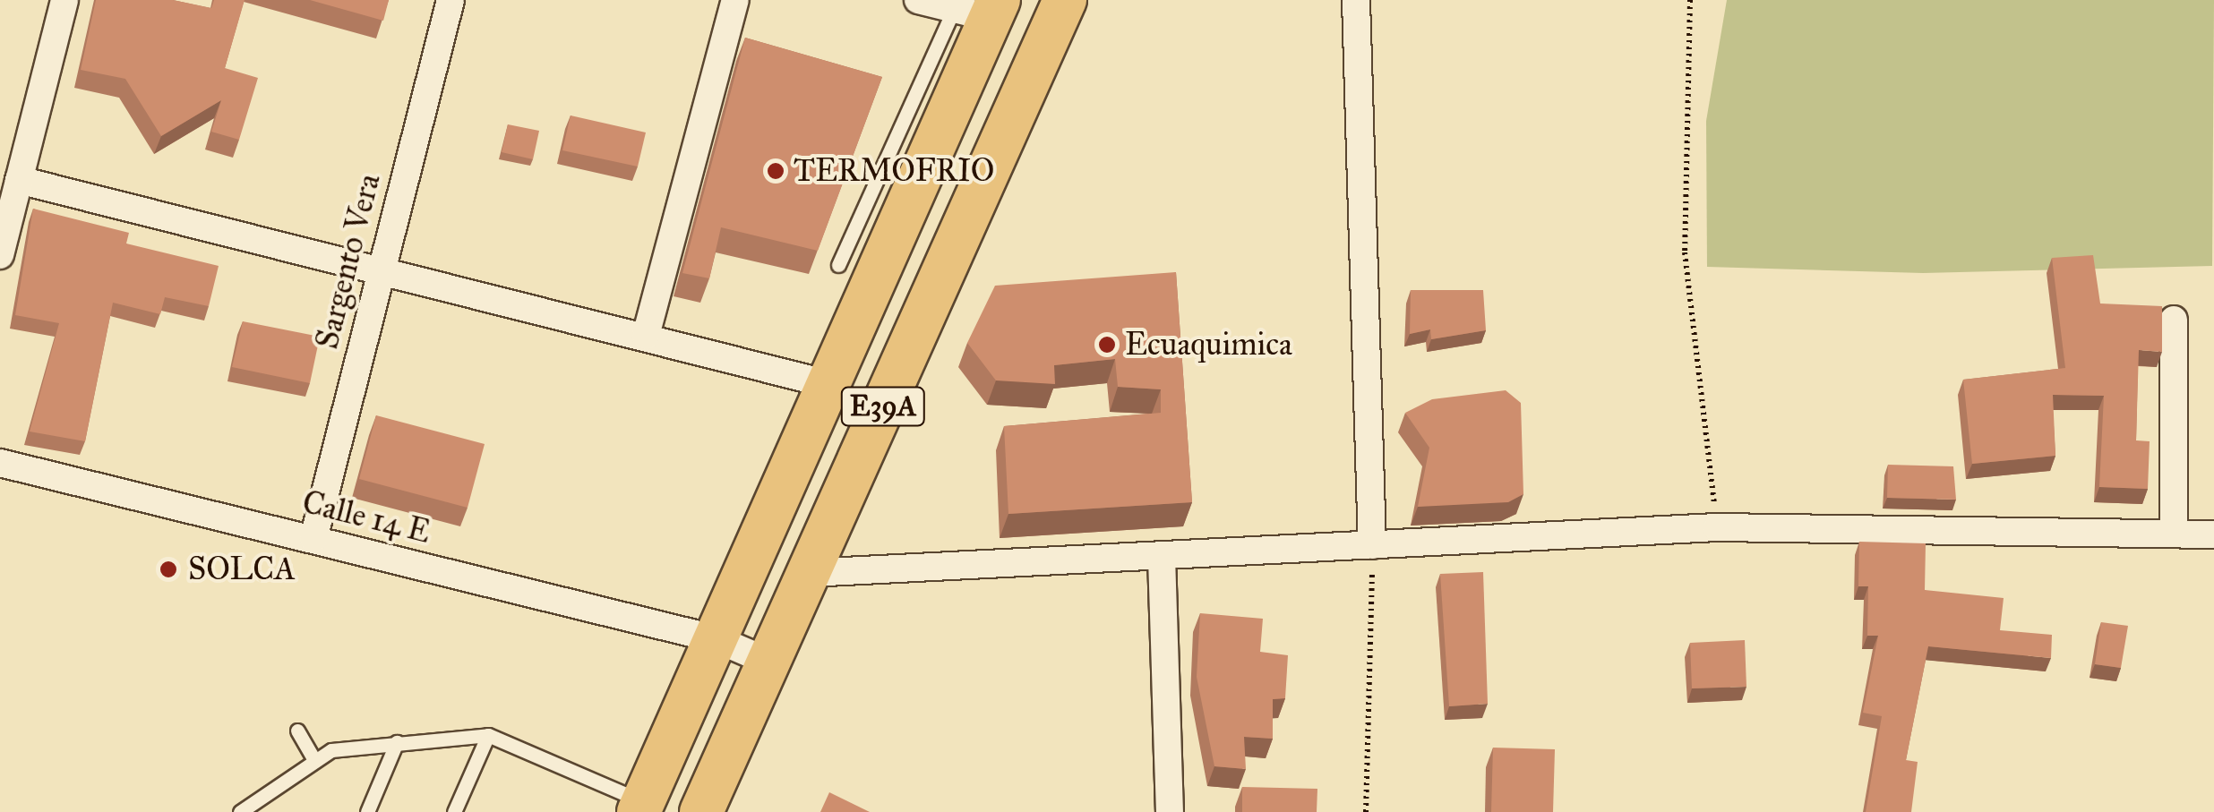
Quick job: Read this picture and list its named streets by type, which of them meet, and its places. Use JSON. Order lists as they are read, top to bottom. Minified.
{"streets":{"main road":["E39A"],"street":["Sargento Vera","Calle 14 E"]},"crossings":[["Sargento Vera","Calle 14 E"],["E39A","Calle 14 E"]],"places":["TERMOFRIO","Ecuaquimica","SOLCA"]}
